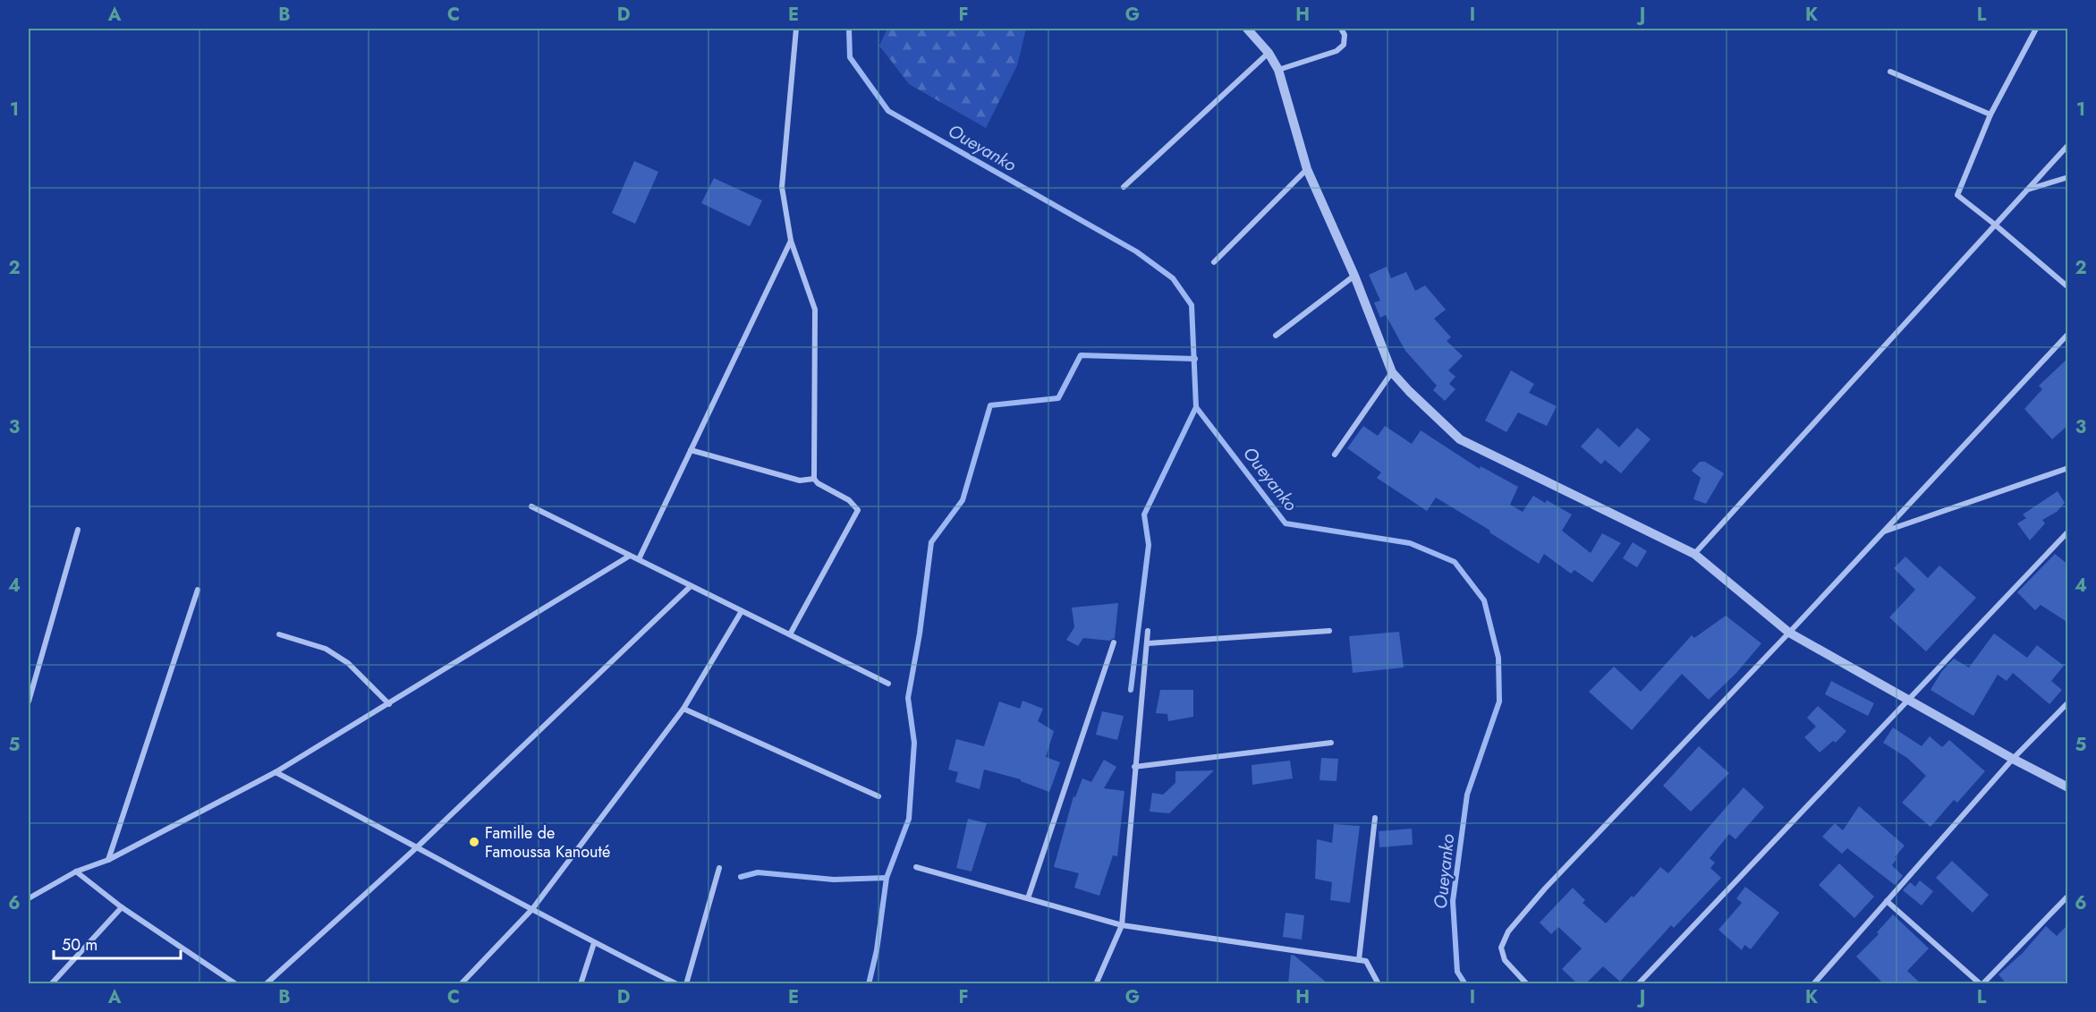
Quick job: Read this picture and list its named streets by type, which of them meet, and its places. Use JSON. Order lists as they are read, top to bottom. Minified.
{"water":["Oueyanko"],"places":["Famille de Famoussa Kanouté"],"scale_bar":"50 m","grid":{"columns":["A","B","C","D","E","F","G","H","I","J","K","L"],"rows":["1","2","3","4","5","6"]}}
